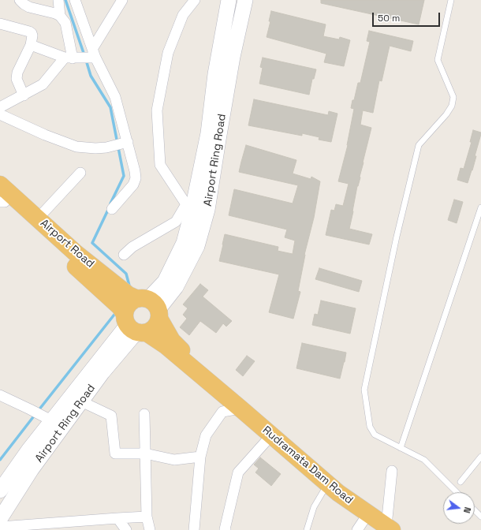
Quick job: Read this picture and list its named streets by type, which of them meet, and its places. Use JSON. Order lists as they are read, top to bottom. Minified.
{"streets":{"highway":["Airport Road","Rudramata Dam Road"],"main road":["Airport Ring Road"]},"crossings":[["Airport Ring Road","Airport Road"],["Airport Road","Rudramata Dam Road"]],"scale_bar":"50 m","north":"right"}
